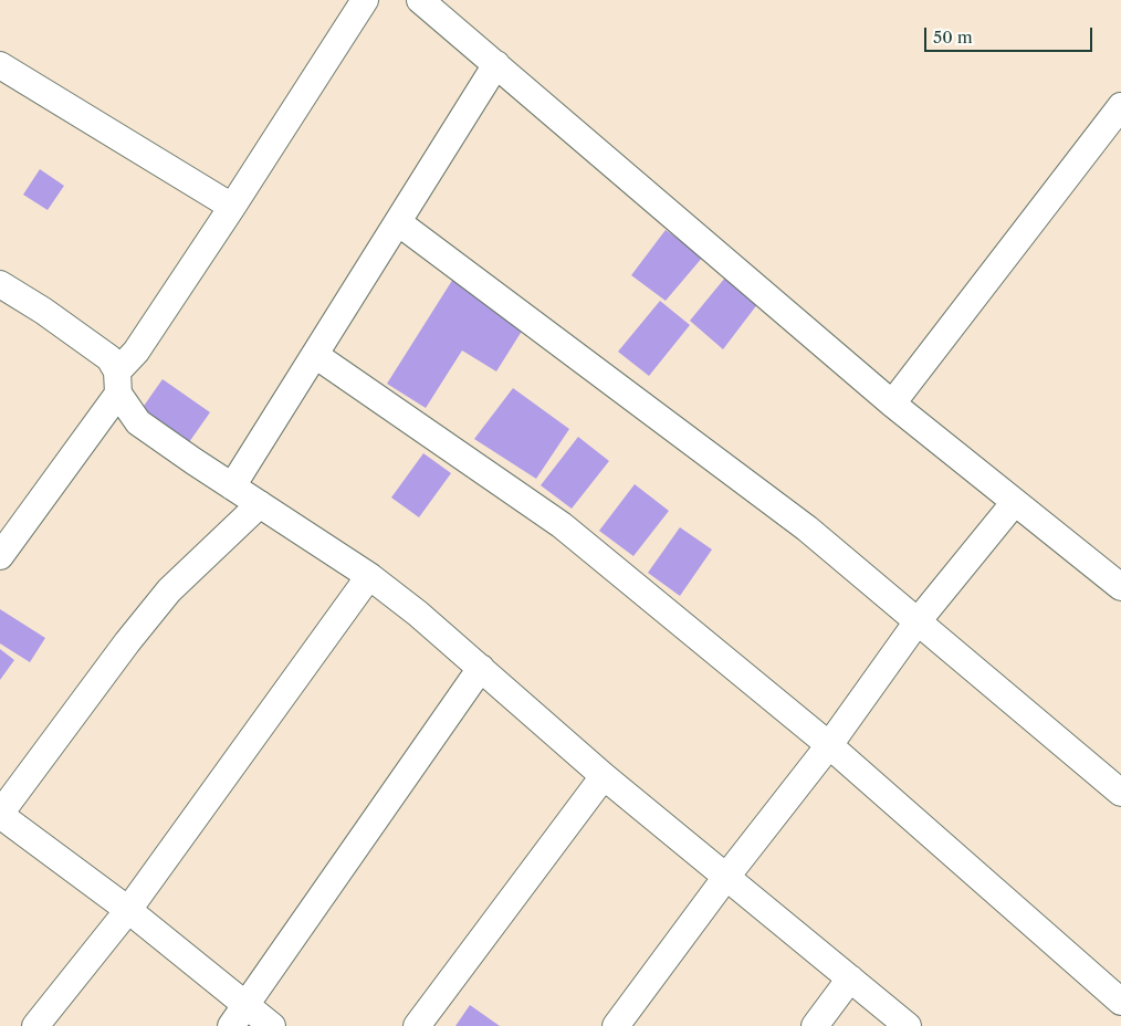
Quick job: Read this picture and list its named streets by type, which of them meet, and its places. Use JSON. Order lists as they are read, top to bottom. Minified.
{"scale_bar":"50 m"}
